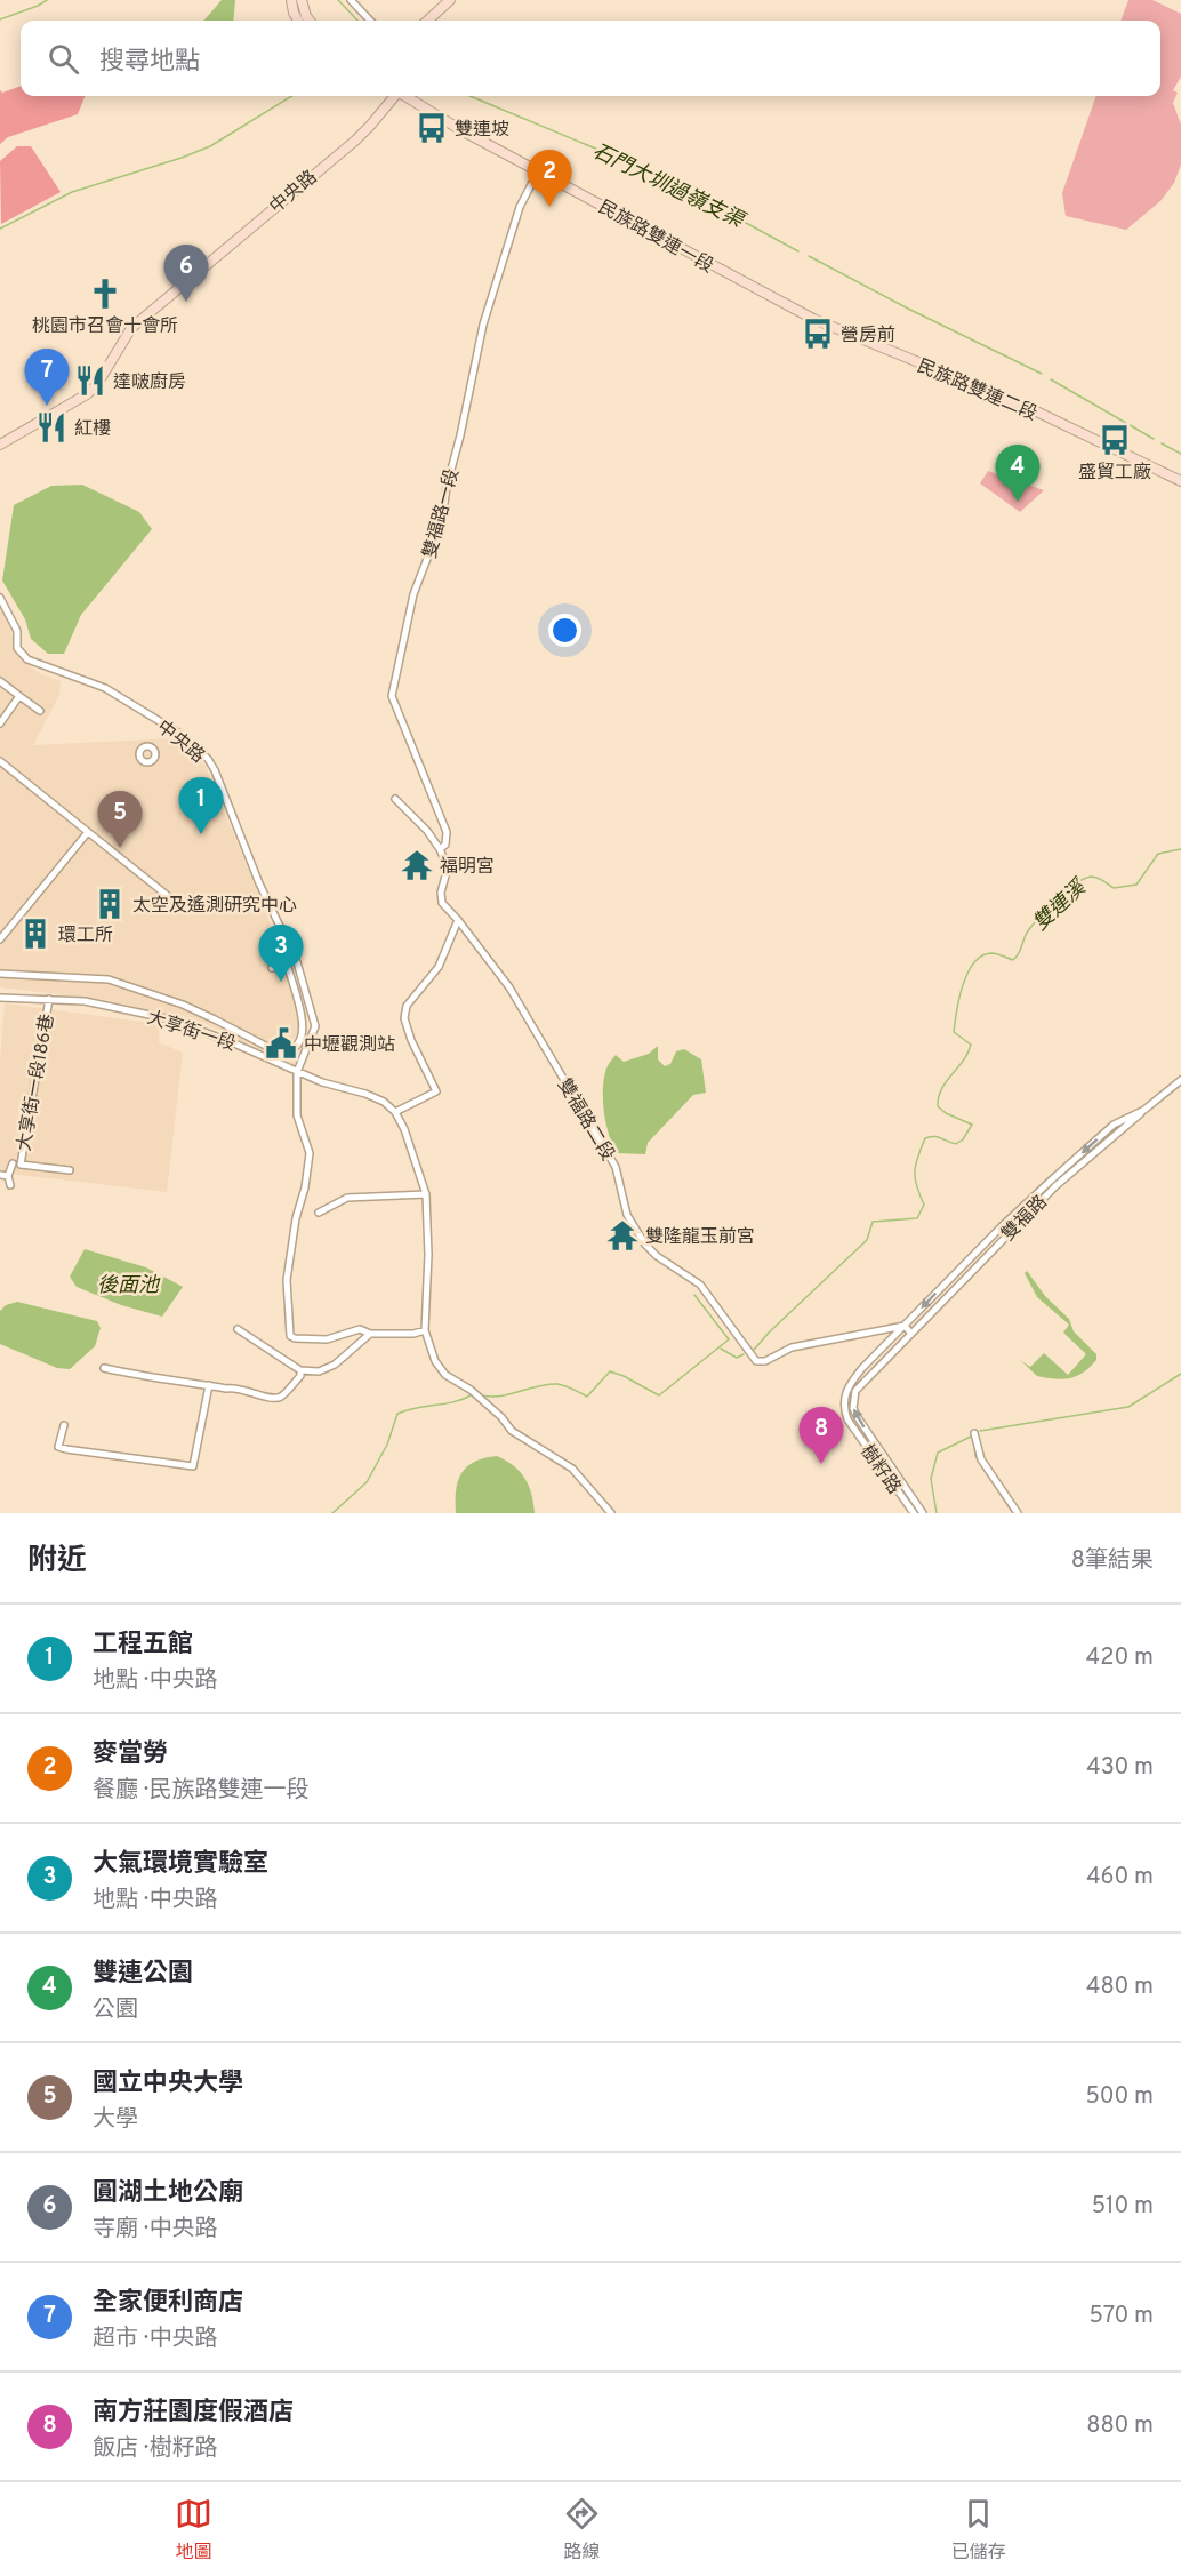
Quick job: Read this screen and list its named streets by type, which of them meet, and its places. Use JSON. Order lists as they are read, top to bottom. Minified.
{"streets":{"main road":["中央路","民族路雙連一段","民族路雙連二段"],"street":["雙福路一段","大享街一段","大享街一段186巷","雙福路二段","雙福路","樹籽路"]},"crossings":[["中央路","大享街一段"],["民族路雙連一段","民族路雙連二段"],["民族路雙連一段","雙福路一段"],["雙福路一段","雙福路二段"],["大享街一段","大享街一段186巷"],["雙福路二段","樹籽路"],["雙福路","樹籽路"]],"water":["石門大圳過嶺支渠","雙連溪","後面池"],"places":{"bus stop":["雙連坡","營房前","盛貿工廠"],"church":["桃園市召會十會所"],"restaurant":["達啵廚房","紅樓"],"temple":["福明宮","雙隆龍玉前宮"],"building":["太空及遙測研究中心","環工所"],"public building":["中壢觀測站"]},"page":{"search":"搜尋地點","pins":["2","6","7","4","1","5","3","8"],"heading":["附近","8筆結果"],"list":[{"mark":"1","name":"工程五館","note":"地點 · 中央路","value":"420 m"},{"mark":"2","name":"麥當勞","note":"餐廳 · 民族路雙連一段","value":"430 m"},{"mark":"3","name":"大氣環境實驗室","note":"地點 · 中央路","value":"460 m"},{"mark":"4","name":"雙連公園","note":"公園","value":"480 m"},{"mark":"5","name":"國立中央大學","note":"大學","value":"500 m"},{"mark":"6","name":"圓湖土地公廟","note":"寺廟 · 中央路","value":"510 m"},{"mark":"7","name":"全家便利商店","note":"超市 · 中央路","value":"570 m"},{"mark":"8","name":"南方莊園度假酒店","note":"飯店 · 樹籽路","value":"880 m"}],"nav":["地圖","路線","已儲存"]}}
